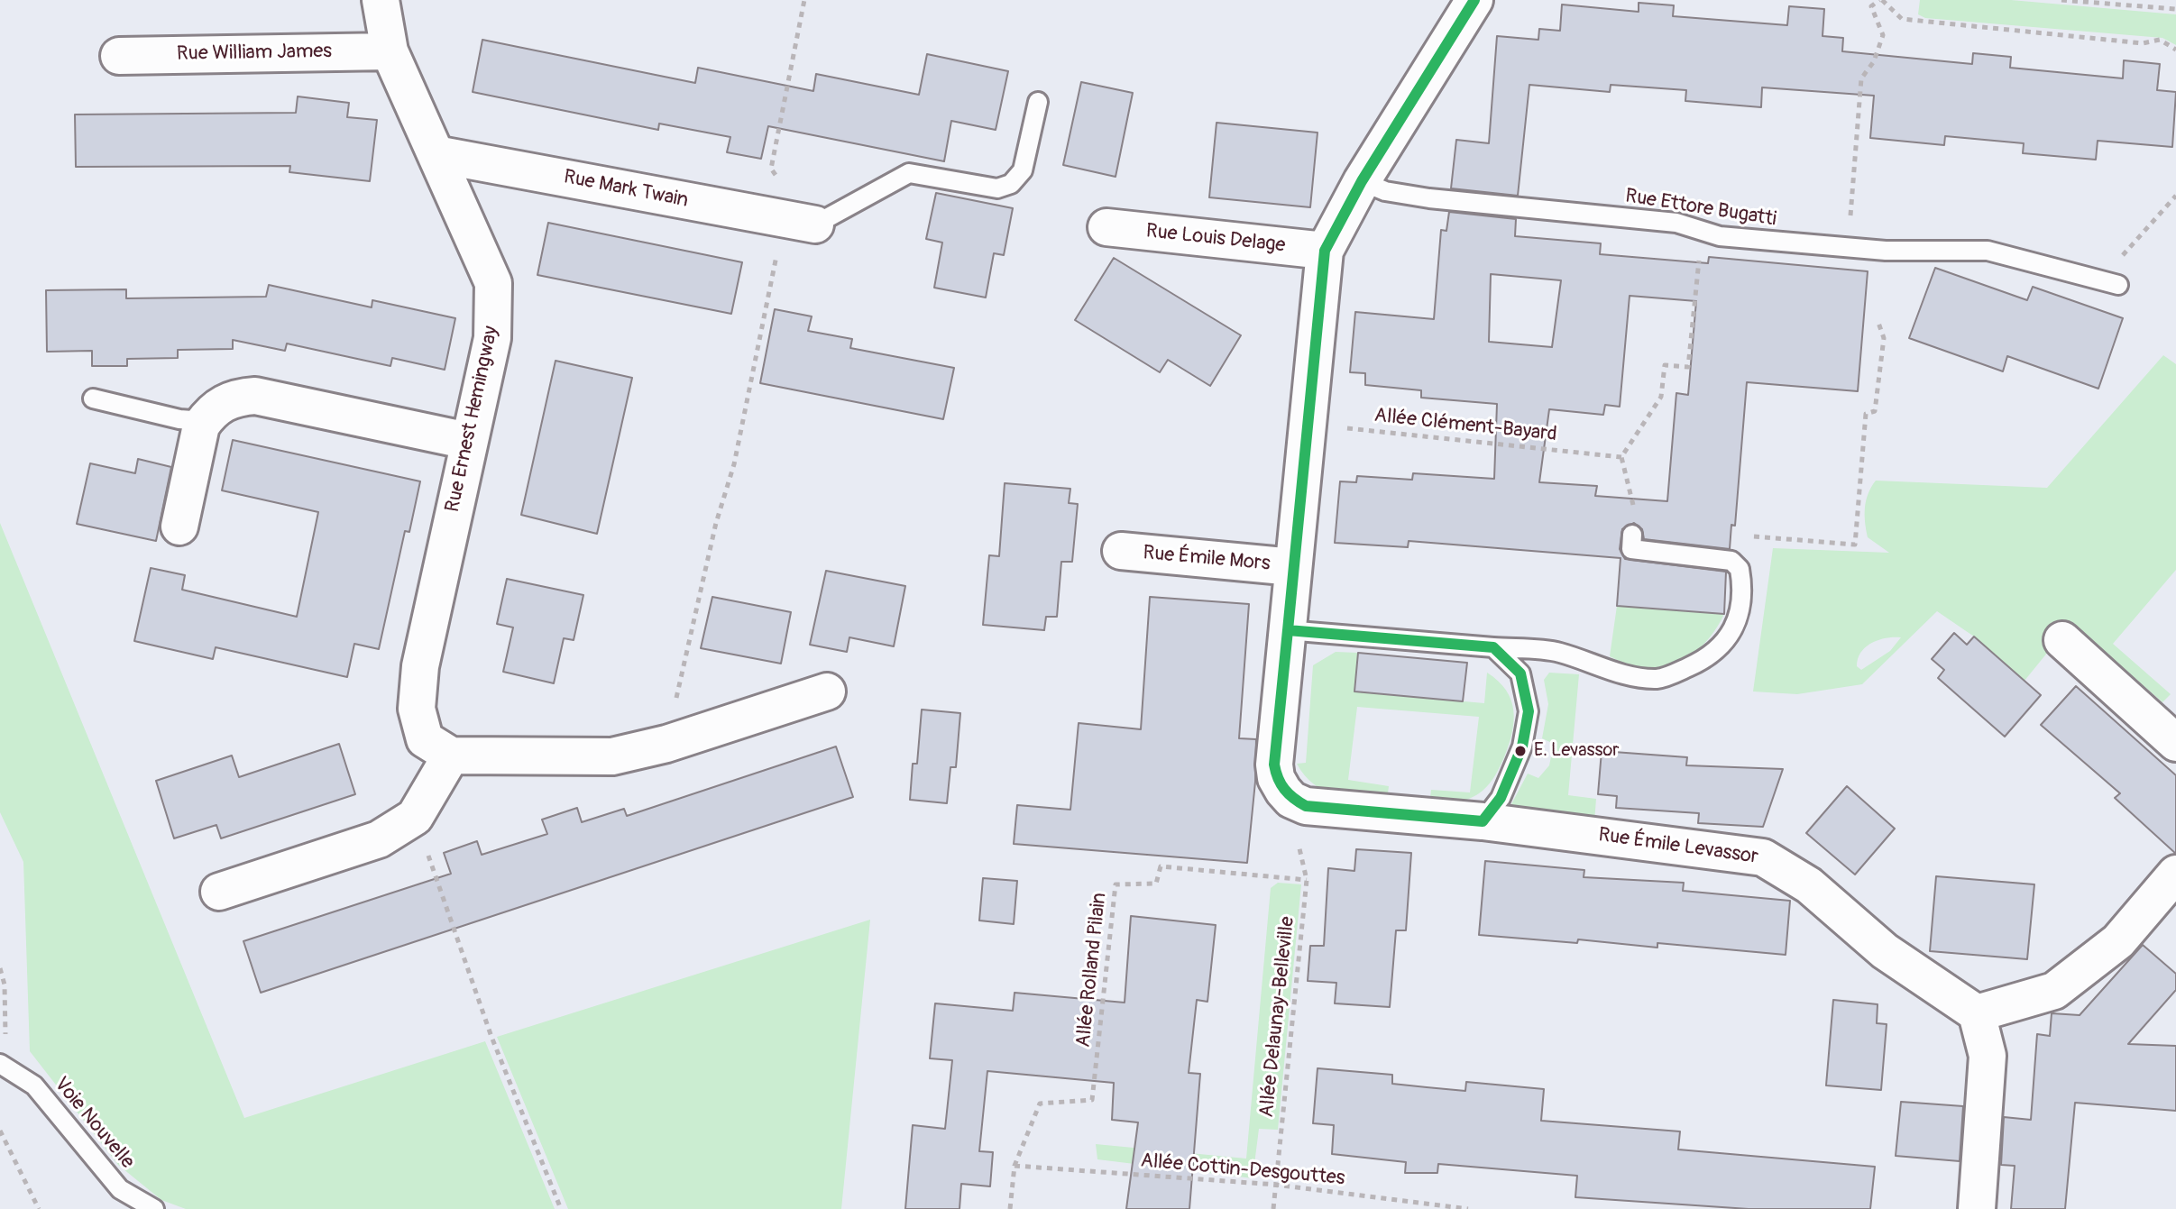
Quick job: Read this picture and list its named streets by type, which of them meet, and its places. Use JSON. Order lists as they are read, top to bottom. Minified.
{"streets":{"street":["Rue William James","Rue Mark Twain","Rue Louis Delage","Rue Ernest Hemingway","Rue Émile Mors","Rue Émile Levassor"],"lane":["Rue Ettore Bugatti","Voie Nouvelle"],"path":["Allée Clément-Bayard","Allée Rolland Pilain","Allée Delaunay-Belleville","Allée Cottin-Desgouttes"]},"crossings":[["Rue William James","Rue Ernest Hemingway"],["Rue Mark Twain","Rue Ernest Hemingway"],["Allée Rolland Pilain","Allée Delaunay-Belleville"],["Allée Rolland Pilain","Allée Cottin-Desgouttes"],["Allée Delaunay-Belleville","Allée Cottin-Desgouttes"]],"places":["E. Levassor"]}
